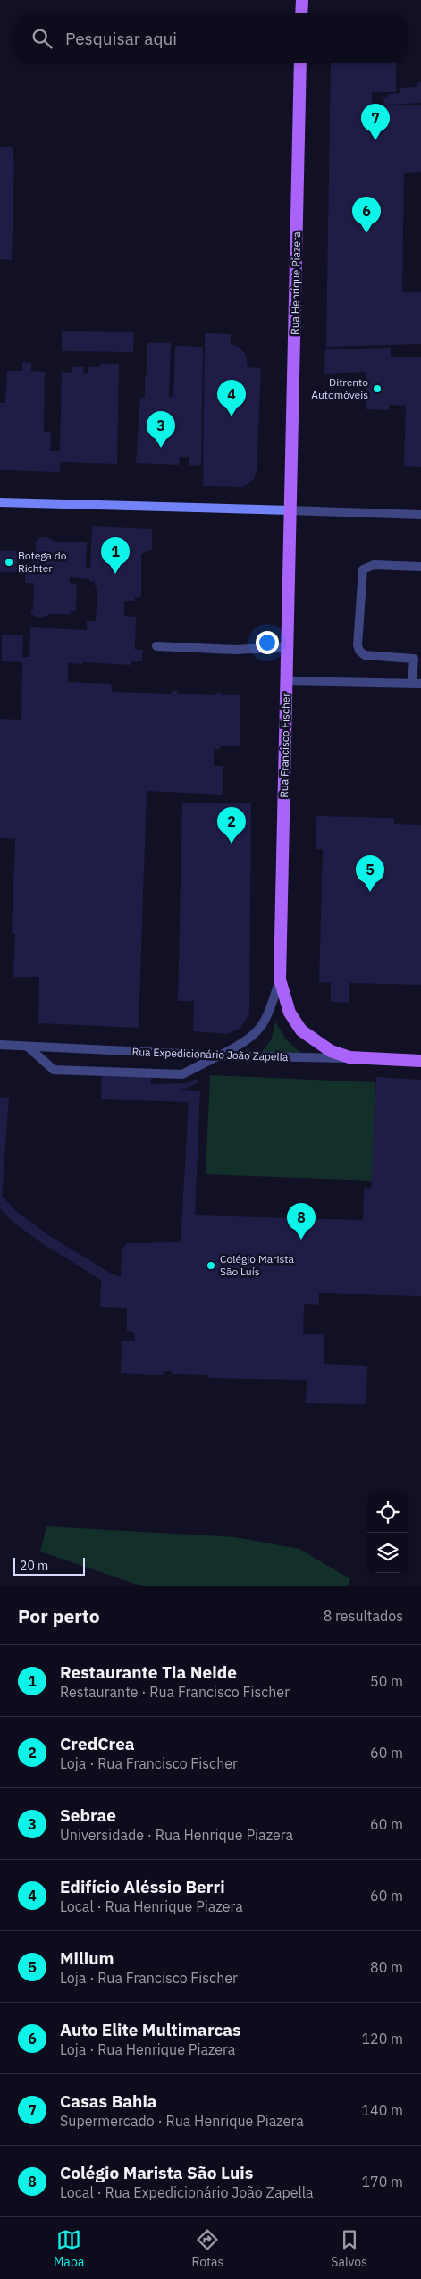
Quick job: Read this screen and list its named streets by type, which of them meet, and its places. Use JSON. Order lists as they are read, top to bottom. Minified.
{"streets":{"main road":["Rua Henrique Piazera","Rua Francisco Fischer","Rua Expedicionário João Zapella"]},"crossings":[["Rua Henrique Piazera","Rua Francisco Fischer"],["Rua Francisco Fischer","Rua Expedicionário João Zapella"]],"places":["Ditrento Automóveis","Botega do Richter","Colégio Marista São Luís"],"scale_bar":"20 m","page":{"search":"Pesquisar aqui","pins":["7","6","4","3","1","2","5","8"],"scale":"20 m","heading":["Por perto","8 resultados"],"list":[{"mark":"1","name":"Restaurante Tia Neide","note":"Restaurante · Rua Francisco Fischer","value":"50 m"},{"mark":"2","name":"CredCrea","note":"Loja · Rua Francisco Fischer","value":"60 m"},{"mark":"3","name":"Sebrae","note":"Universidade · Rua Henrique Piazera","value":"60 m"},{"mark":"4","name":"Edifício Aléssio Berri","note":"Local · Rua Henrique Piazera","value":"60 m"},{"mark":"5","name":"Milium","note":"Loja · Rua Francisco Fischer","value":"80 m"},{"mark":"6","name":"Auto Elite Multimarcas","note":"Loja · Rua Henrique Piazera","value":"120 m"},{"mark":"7","name":"Casas Bahia","note":"Supermercado · Rua Henrique Piazera","value":"140 m"},{"mark":"8","name":"Colégio Marista São Luis","note":"Local · Rua Expedicionário João Zapella","value":"170 m"}],"nav":["Mapa","Rotas","Salvos"]}}
